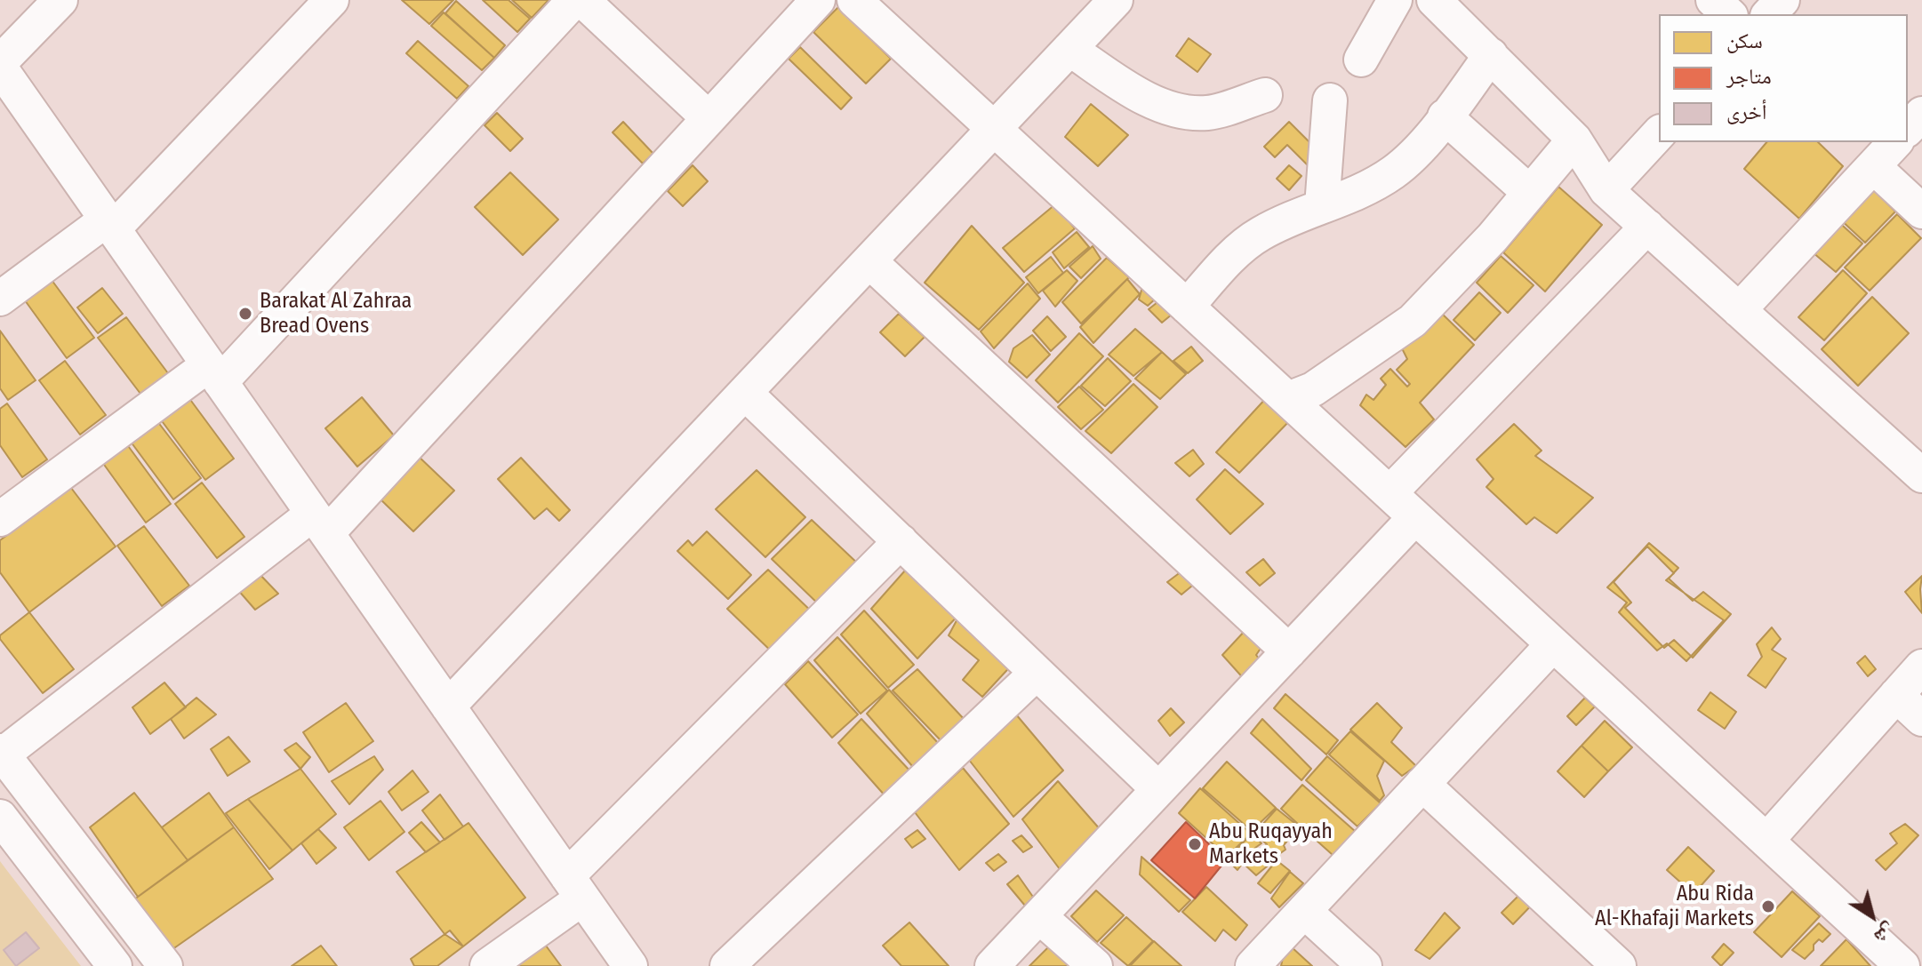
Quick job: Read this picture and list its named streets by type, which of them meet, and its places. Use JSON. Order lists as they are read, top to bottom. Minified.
{"places":["Barakat Al Zahraa Bread Ovens","Abu Ruqayyah Markets","Abu Rida Al-Khafaji Markets"],"legend":["سكن","متاجر","أخرى"],"north":"bottom right"}
